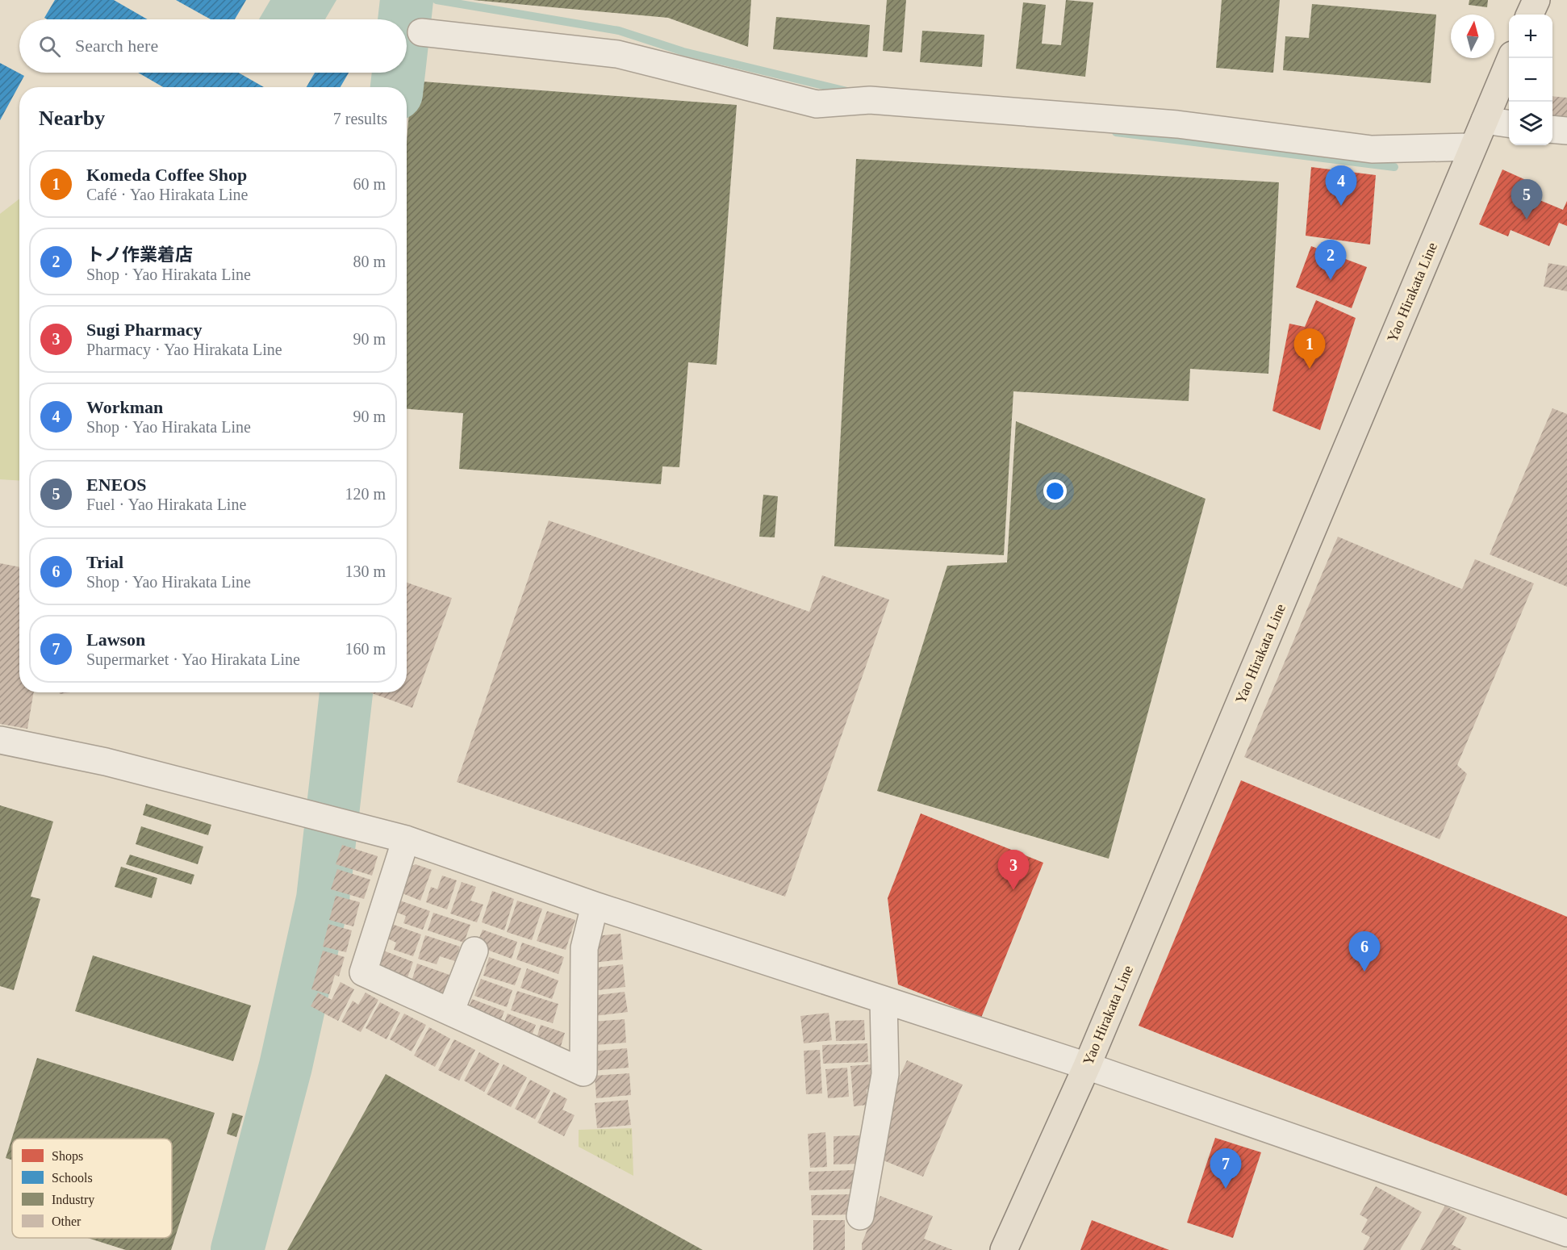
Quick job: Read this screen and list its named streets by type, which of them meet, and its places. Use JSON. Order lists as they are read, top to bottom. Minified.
{"streets":{"main road":["Yao Hirakata Line"]},"legend":["Shops","Schools","Industry","Other"],"north":"top","page":{"map_buttons":["+","−"],"search":"Search here","heading":["Nearby","7 results"],"list":[{"mark":"1","name":"Komeda Coffee Shop","note":"Café · Yao Hirakata Line","value":"60 m"},{"mark":"2","name":"トノ作業着店","note":"Shop · Yao Hirakata Line","value":"80 m"},{"mark":"3","name":"Sugi Pharmacy","note":"Pharmacy · Yao Hirakata Line","value":"90 m"},{"mark":"4","name":"Workman","note":"Shop · Yao Hirakata Line","value":"90 m"},{"mark":"5","name":"ENEOS","note":"Fuel · Yao Hirakata Line","value":"120 m"},{"mark":"6","name":"Trial","note":"Shop · Yao Hirakata Line","value":"130 m"},{"mark":"7","name":"Lawson","note":"Supermarket · Yao Hirakata Line","value":"160 m"}],"pins":["4","5","2","1","3","6","7"]}}
